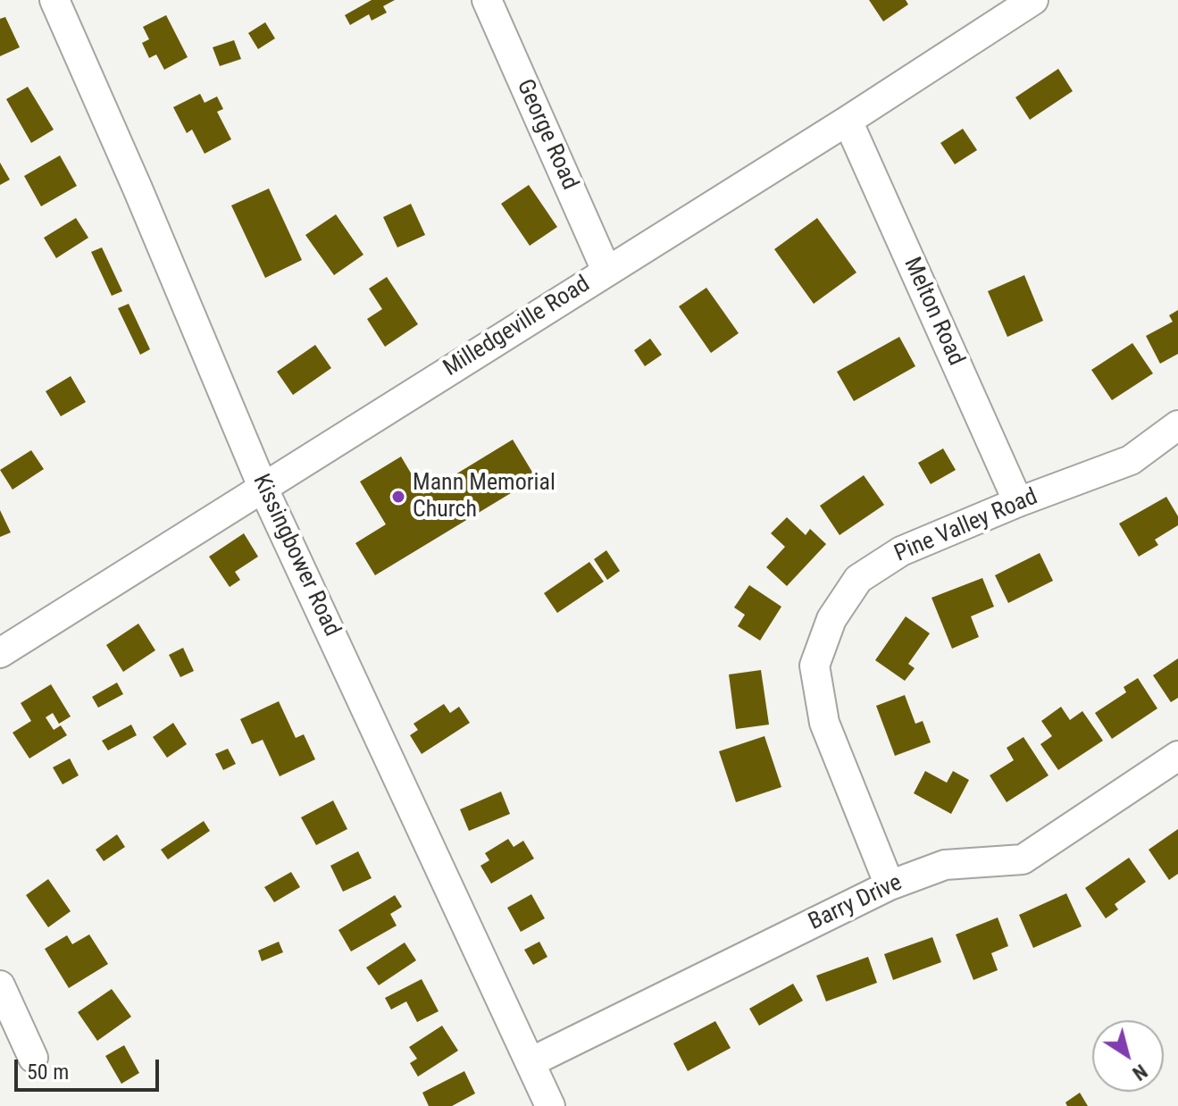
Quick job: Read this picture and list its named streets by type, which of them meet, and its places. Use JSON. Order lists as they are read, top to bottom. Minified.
{"streets":{"street":["George Road","Melton Road","Milledgeville Road","Pine Valley Road","Kissingbower Road","Barry Drive"]},"crossings":[["George Road","Milledgeville Road"],["Melton Road","Milledgeville Road"],["Melton Road","Pine Valley Road"],["Milledgeville Road","Kissingbower Road"],["Pine Valley Road","Barry Drive"],["Kissingbower Road","Barry Drive"]],"places":["Mann Memorial Church"],"scale_bar":"50 m","north":"bottom right"}
